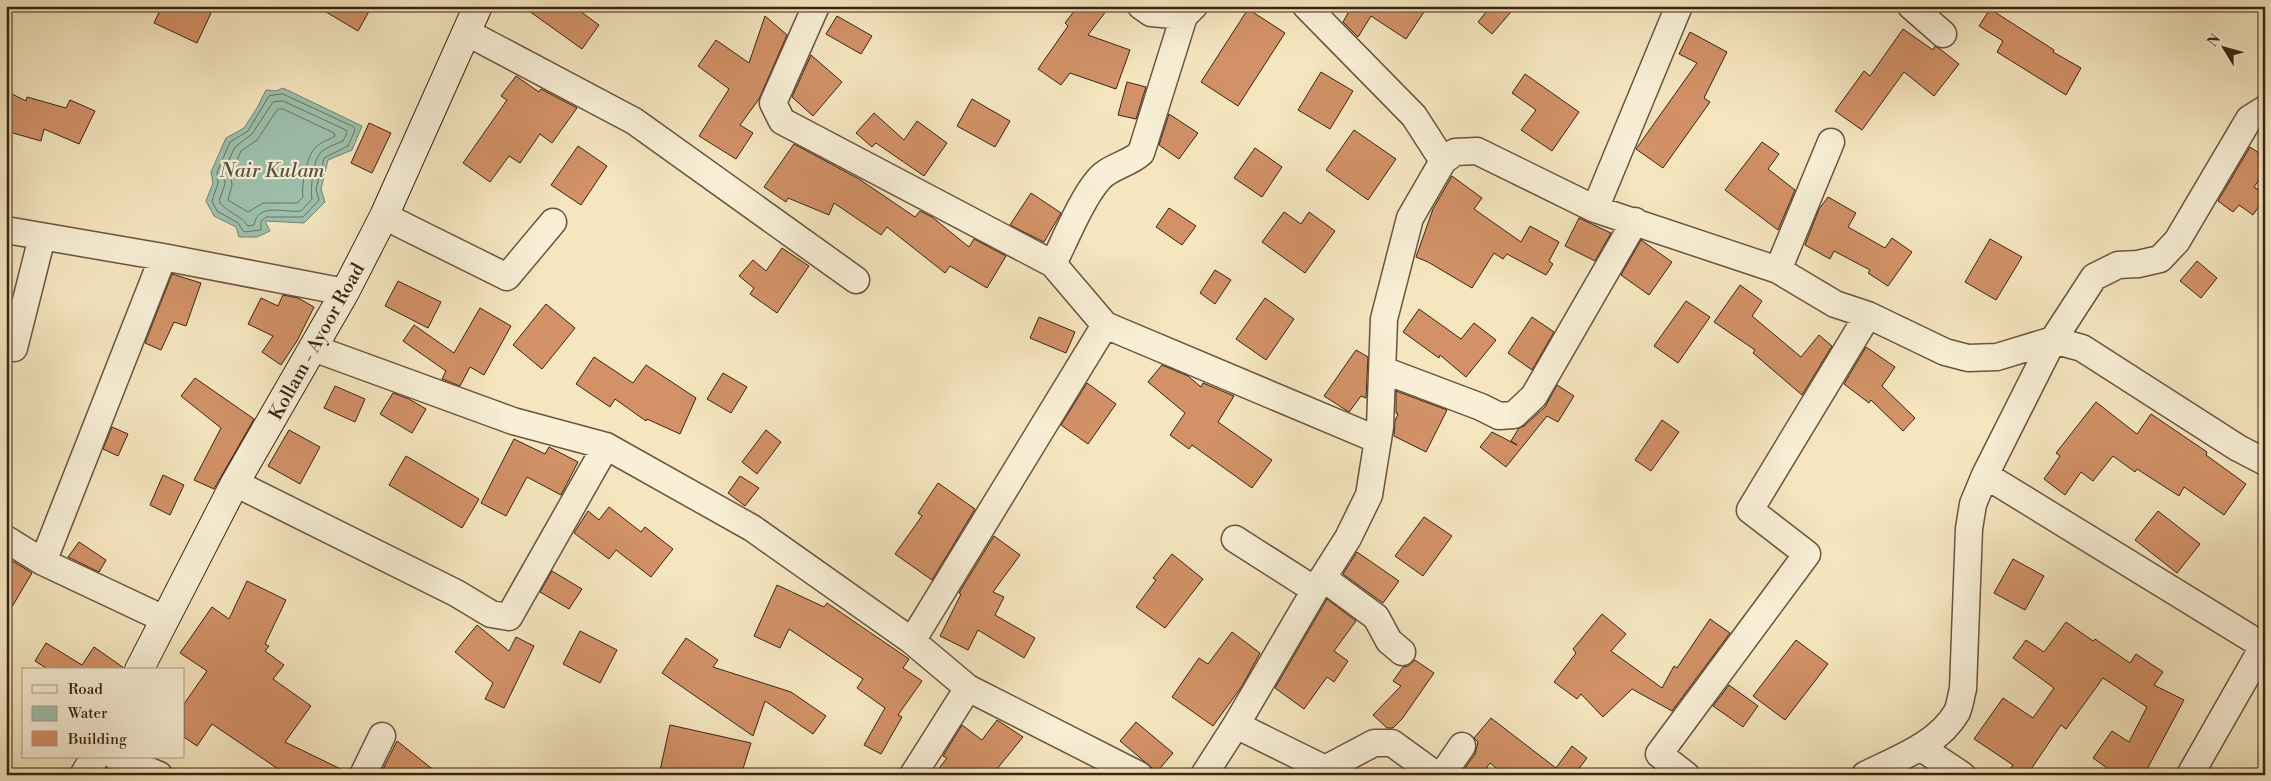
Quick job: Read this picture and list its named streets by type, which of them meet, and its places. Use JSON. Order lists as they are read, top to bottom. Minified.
{"streets":{"main road":["Kollam - Ayoor Road"]},"water":["Nair Kulam"],"legend":["Road","Water","Building"],"north":"top left"}
